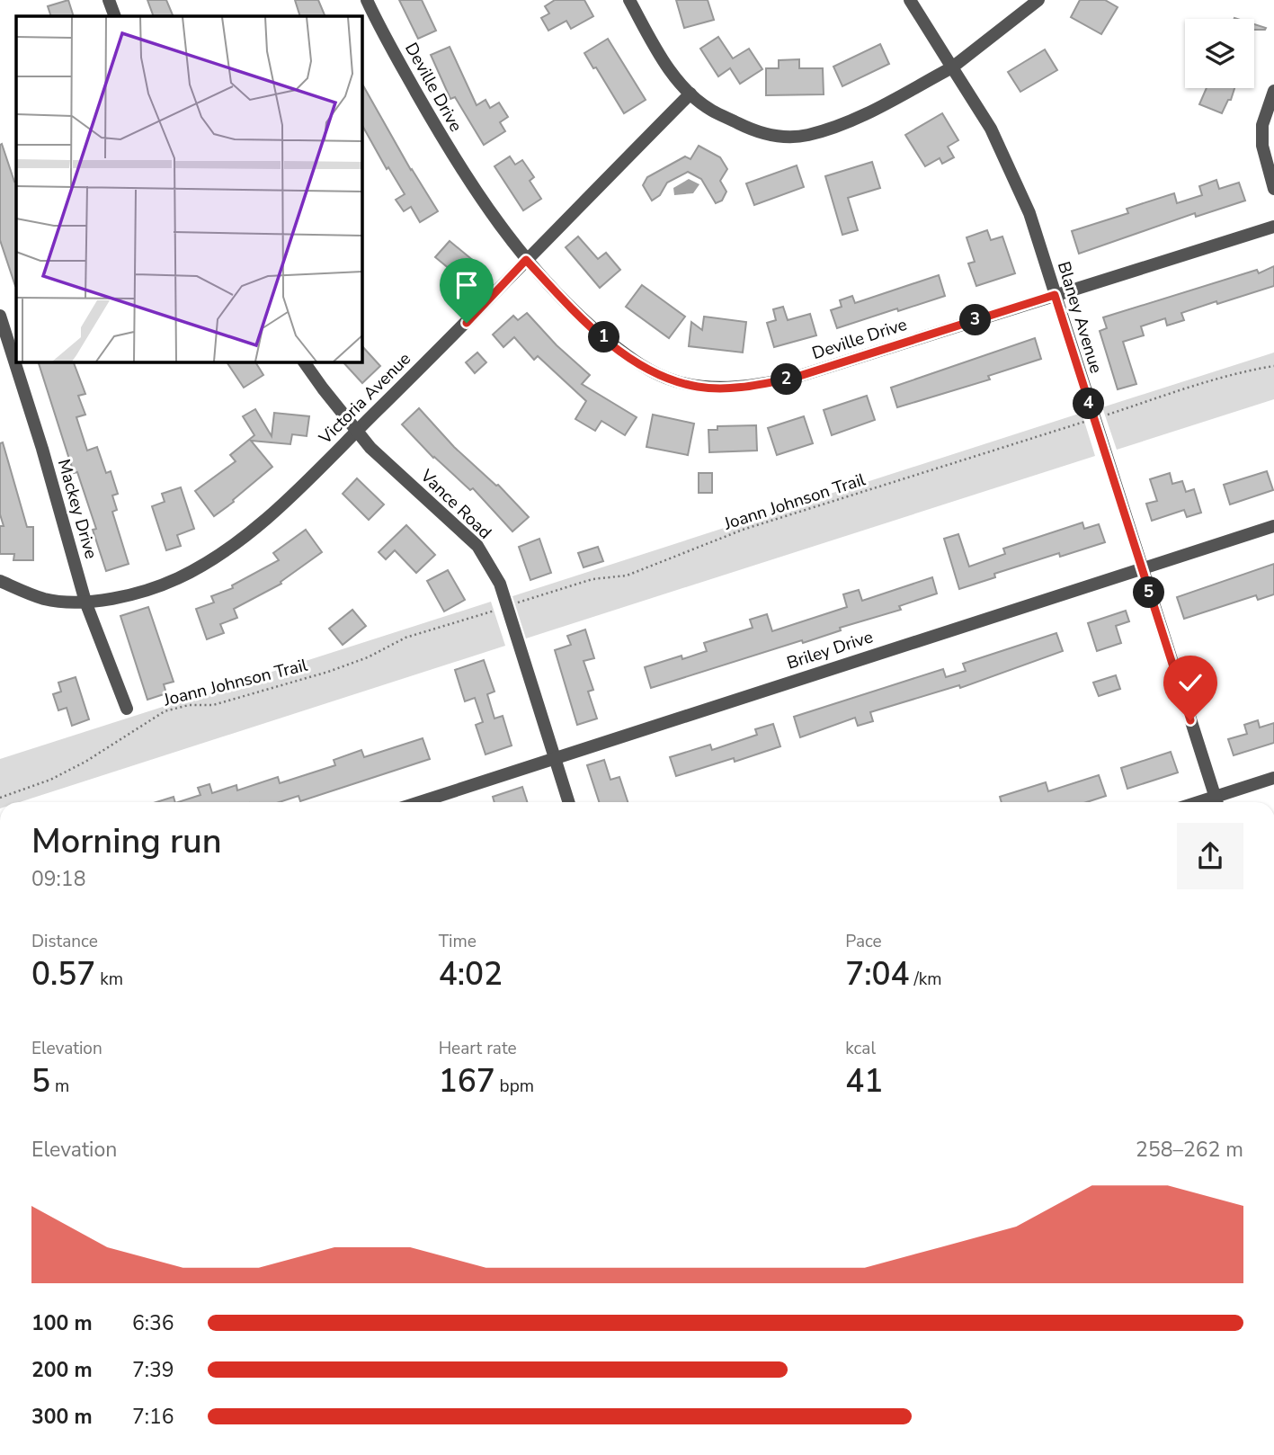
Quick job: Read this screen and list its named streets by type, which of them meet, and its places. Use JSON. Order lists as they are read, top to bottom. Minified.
{"streets":{"street":["Deville Drive","Blaney Avenue","Victoria Avenue","Vance Road","Mackey Drive","Briley Drive"],"path":["Joann Johnson Trail"]},"crossings":[["Deville Drive","Blaney Avenue"],["Deville Drive","Victoria Avenue"],["Blaney Avenue","Briley Drive"],["Victoria Avenue","Vance Road"],["Victoria Avenue","Mackey Drive"],["Vance Road","Briley Drive"]],"page":{"pins":["3","1","2","4","5"],"heading":["Morning run","09:18"],"stats":[["Distance","0.57 km"],["Time","4:02"],["Pace","7:04 /km"],["Elevation","5 m"],["Heart rate","167 bpm"],["kcal","41"]],"chart":["Elevation","258–262 m"],"list":[{"name":"100 m","note":"6:36"},{"name":"200 m","note":"7:39"},{"name":"300 m","note":"7:16"}]}}
